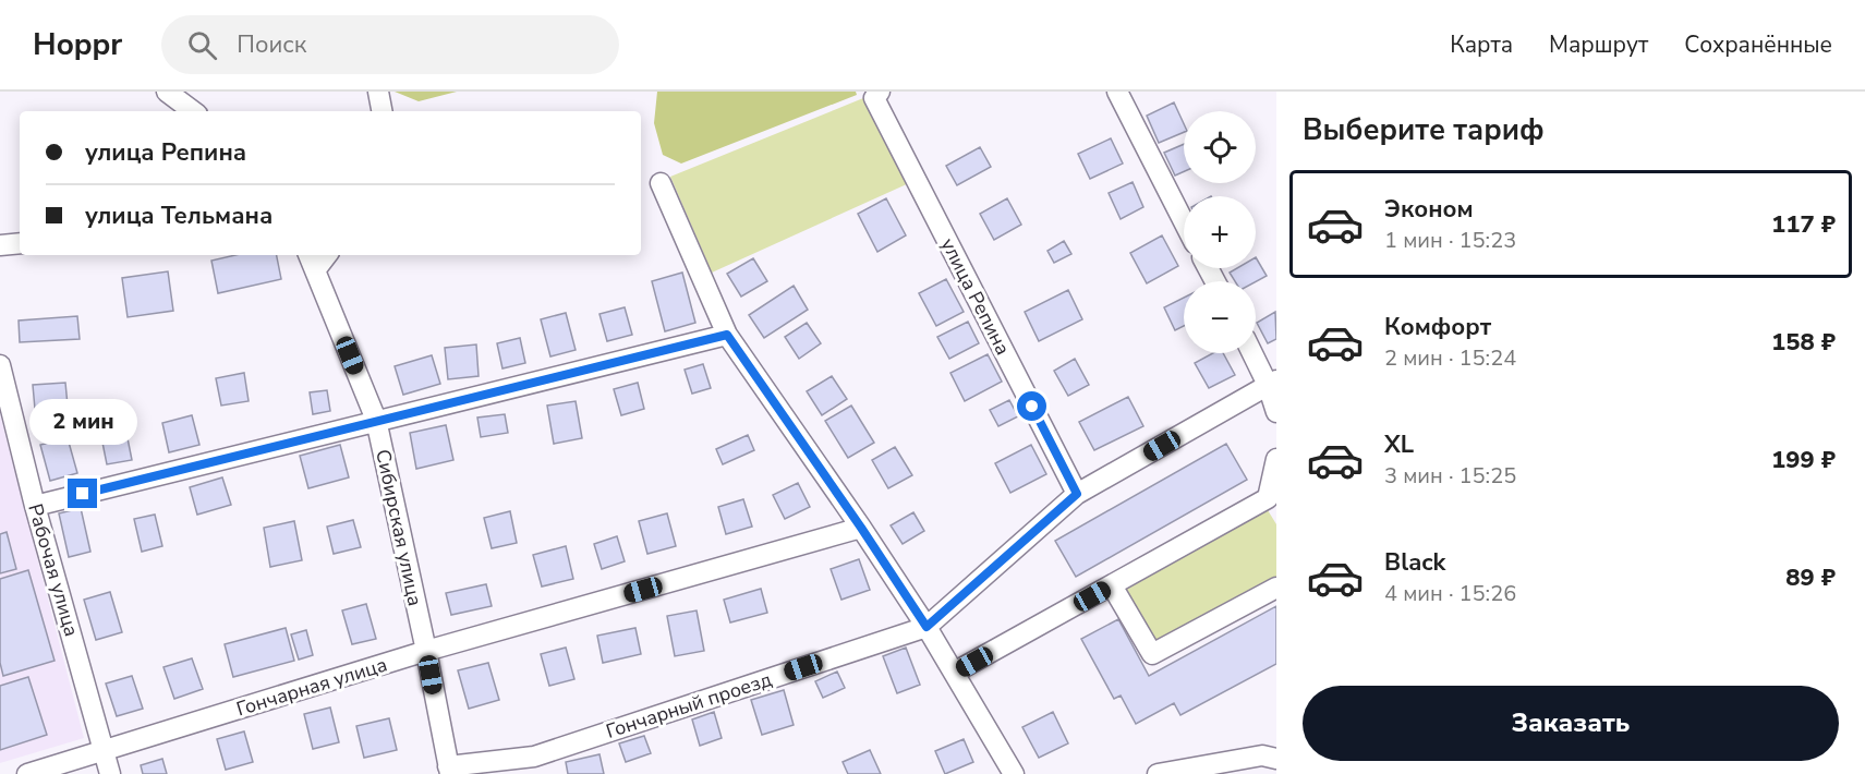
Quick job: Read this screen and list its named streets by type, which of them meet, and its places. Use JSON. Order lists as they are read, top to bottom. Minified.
{"streets":{"street":["улица Репина","Сибирская улица","Рабочая улица","Гончарная улица","Гончарный проезд"]},"crossings":[["улица Репина","Гончарный проезд"],["Сибирская улица","Гончарная улица"],["Сибирская улица","Гончарный проезд"],["Рабочая улица","Гончарная улица"]],"page":{"header":"Hoppr","search":"Поиск","nav":["Карта","Маршрут","Сохранённые"],"heading":"Выберите тариф","map_buttons":["+","−"],"banner":["улица Репина","улица Тельмана"],"list":[{"name":"Эконом","note":"1 мин · 15:23","value":"117 ₽"},{"name":"Комфорт","note":"2 мин · 15:24","value":"158 ₽"},{"name":"XL","note":"3 мин · 15:25","value":"199 ₽"},{"name":"Black","note":"4 мин · 15:26","value":"89 ₽"}],"bubble":"2 мин","buttons":"Заказать"}}
